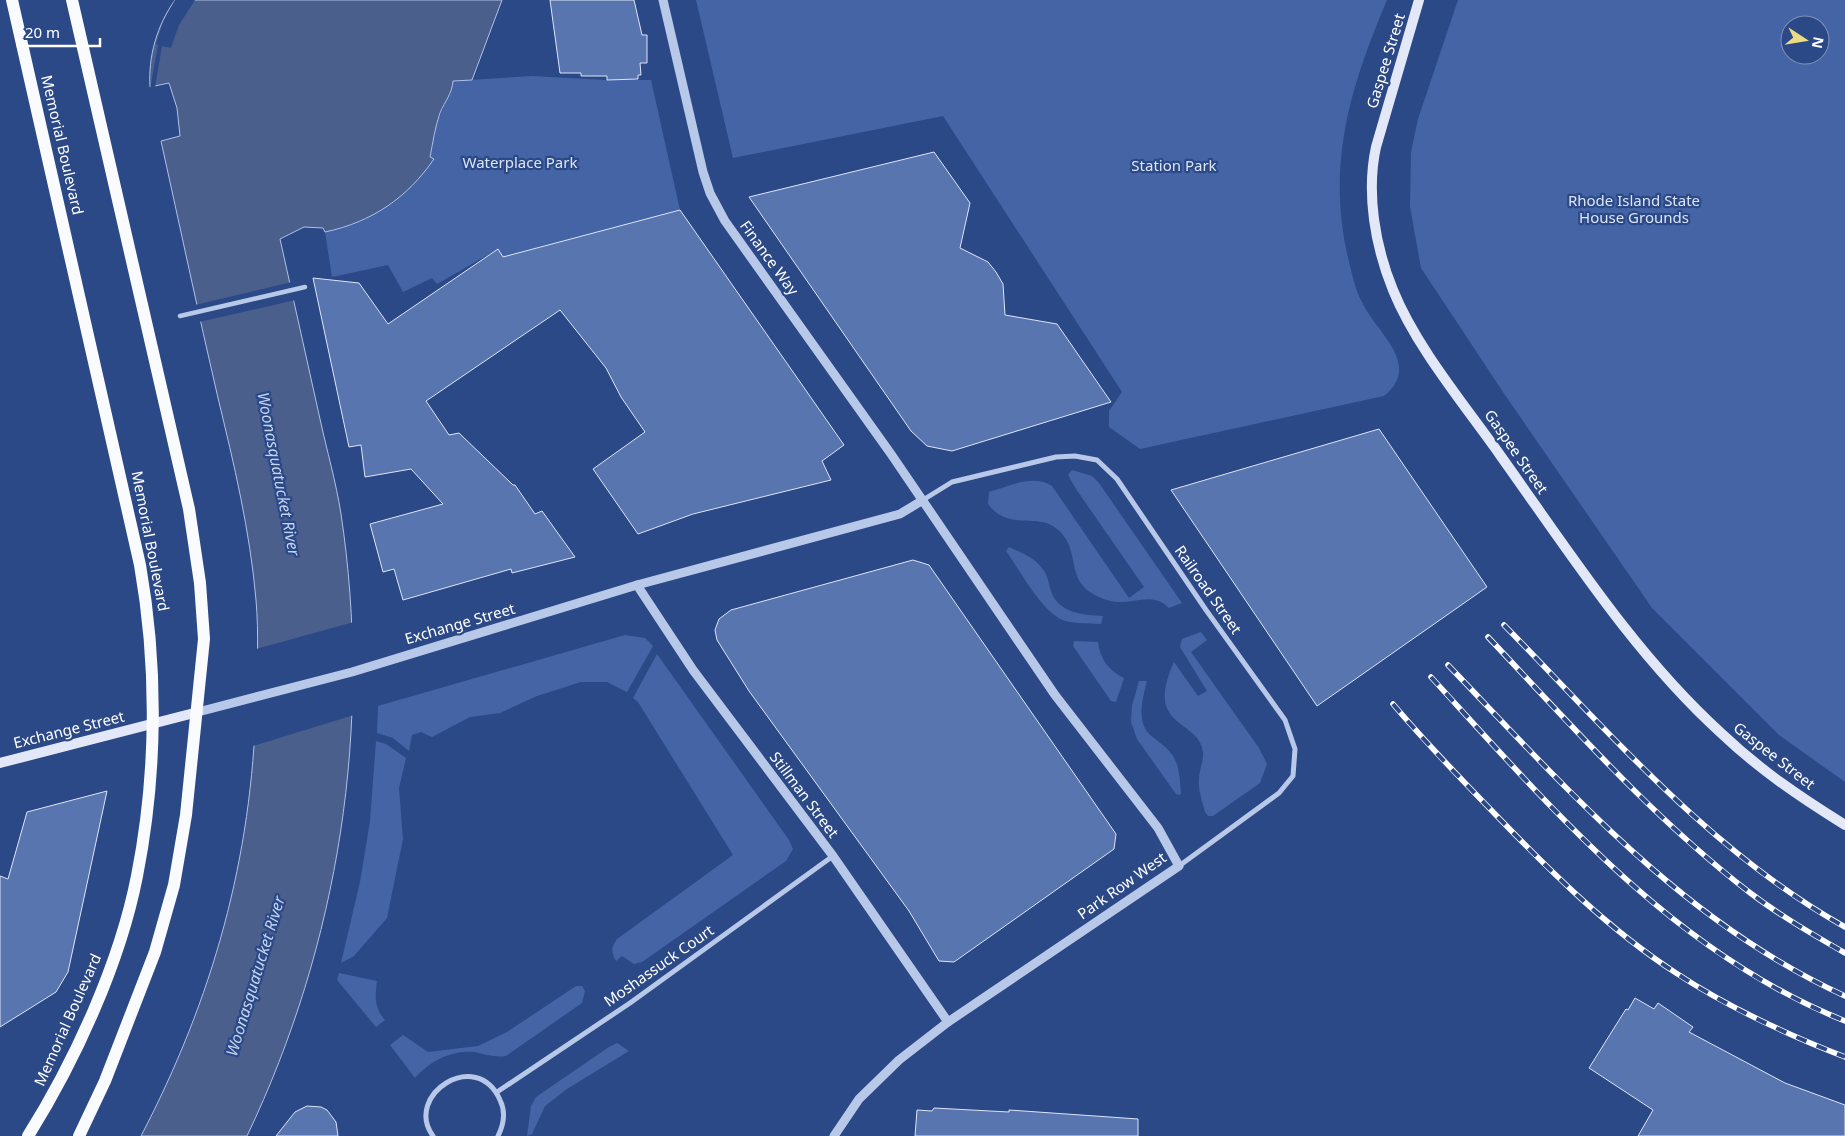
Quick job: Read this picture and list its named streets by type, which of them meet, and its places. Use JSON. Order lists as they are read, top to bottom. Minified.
{"streets":{"main road":["Gaspee Street","Memorial Boulevard","Exchange Street"],"street":["Finance Way","Railroad Street","Stillman Street","Park Row West","Moshassuck Court"]},"crossings":[["Memorial Boulevard","Exchange Street"],["Finance Way","Railroad Street"],["Finance Way","Exchange Street"],["Finance Way","Park Row West"],["Railroad Street","Exchange Street"],["Railroad Street","Park Row West"],["Exchange Street","Stillman Street"],["Exchange Street","Park Row West"],["Stillman Street","Park Row West"],["Stillman Street","Moshassuck Court"]],"water":["Woonasquatucket River"],"parks":["Waterplace Park","Station Park","Rhode Island State House Grounds"],"scale_bar":"20 m","north":"right"}
